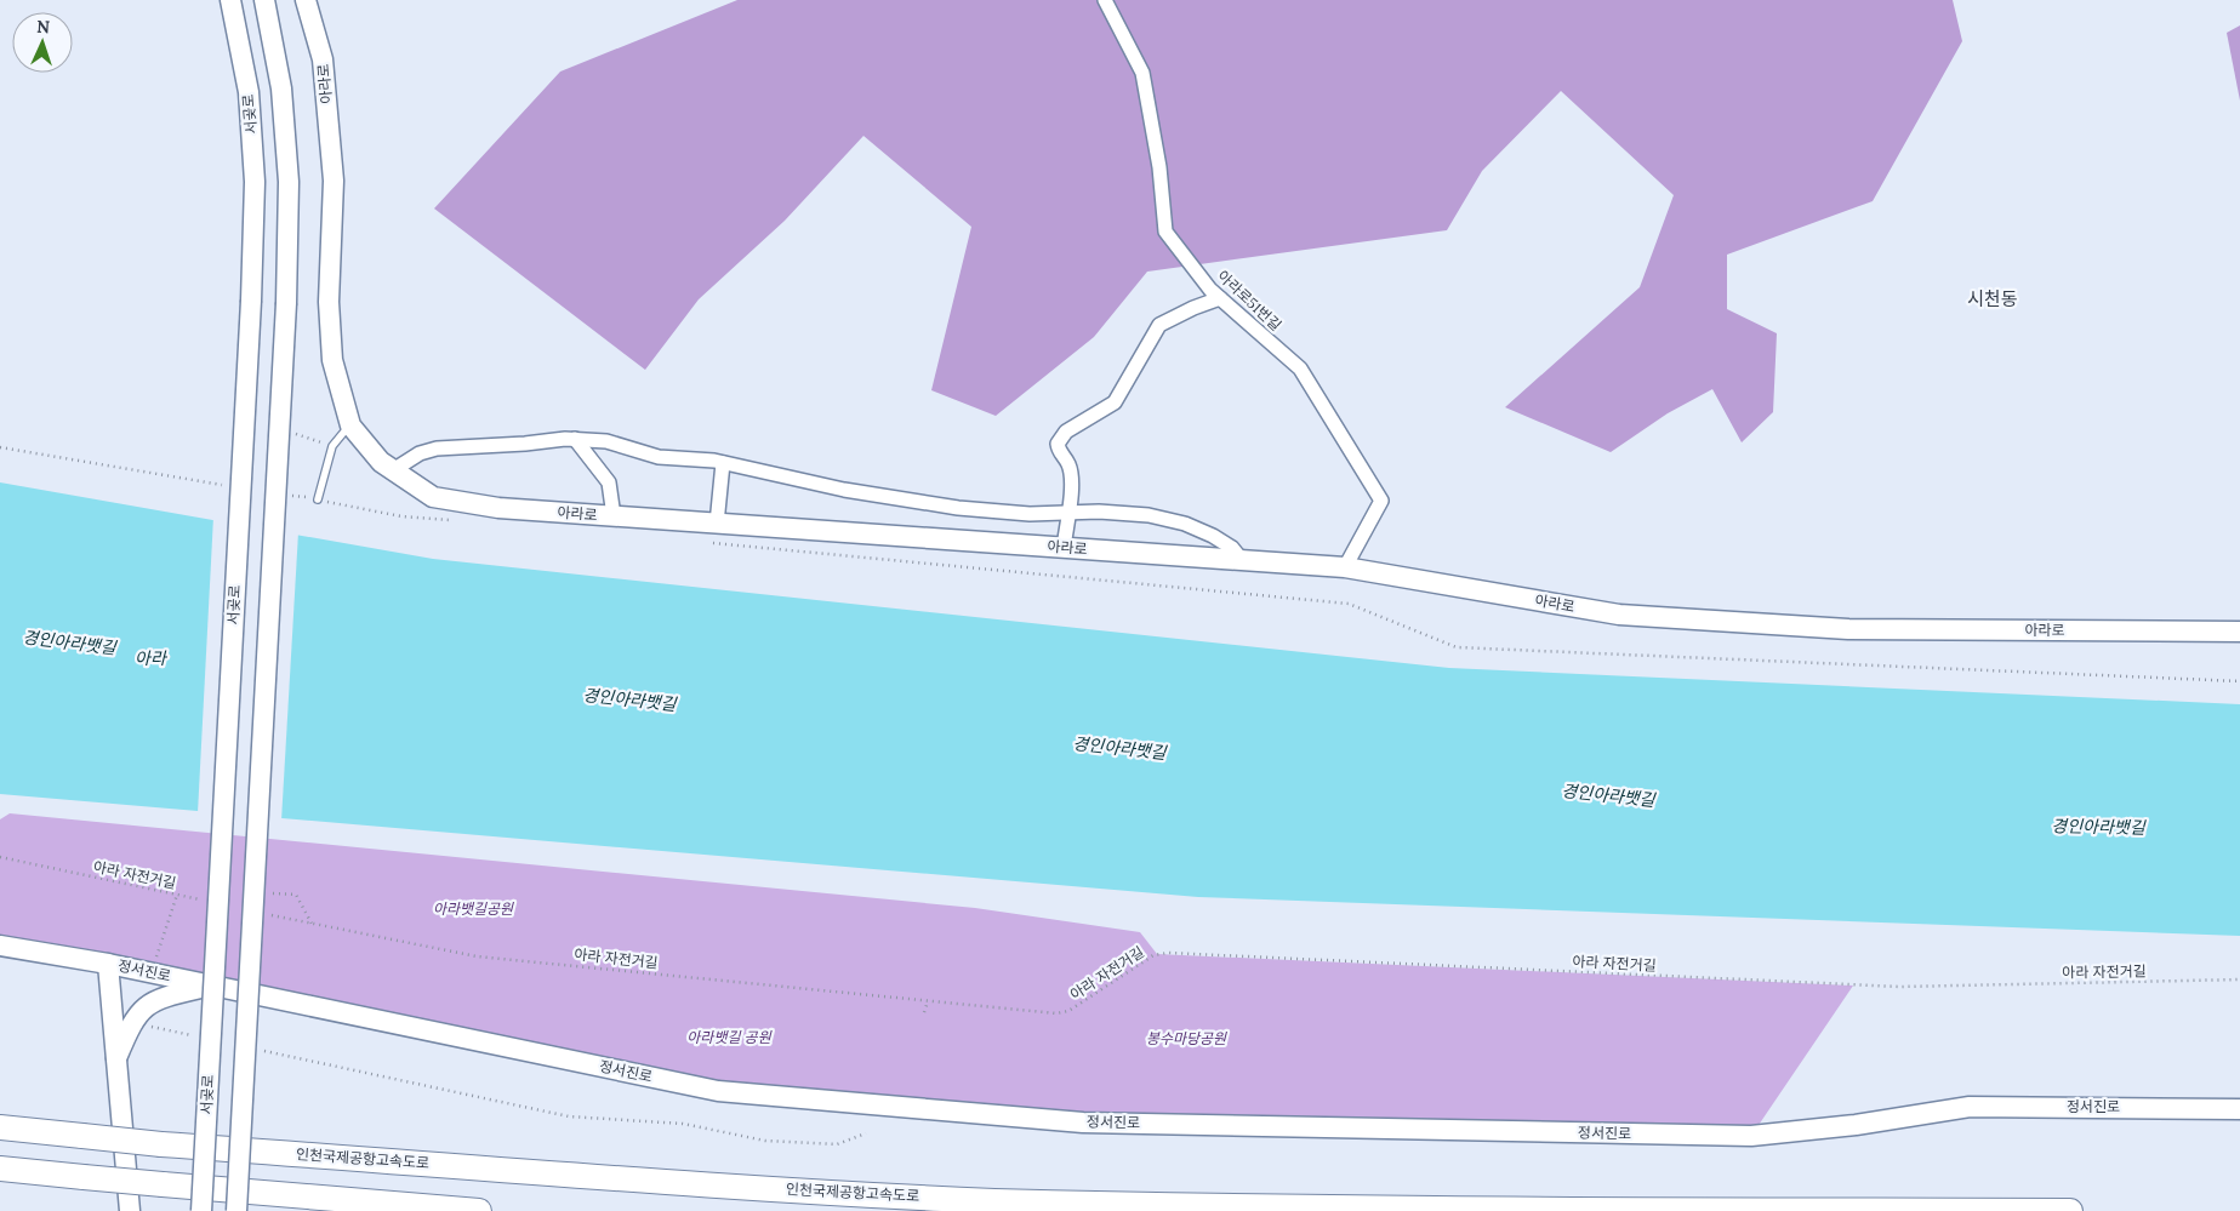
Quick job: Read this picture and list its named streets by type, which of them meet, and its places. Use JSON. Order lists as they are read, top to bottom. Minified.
{"streets":{"highway":["인천국제공항고속도로"],"main road":["아라로","서곶로","정서진로"],"street":["아라로51번길"],"path":["아라 자전거길"]},"crossings":[["아라로","아라로51번길"]],"districts":["시천동"],"water":["경인아라뱃길","아라"],"parks":["아라뱃길공원","아라뱃길 공원","봉수마당공원"],"north":"top"}
